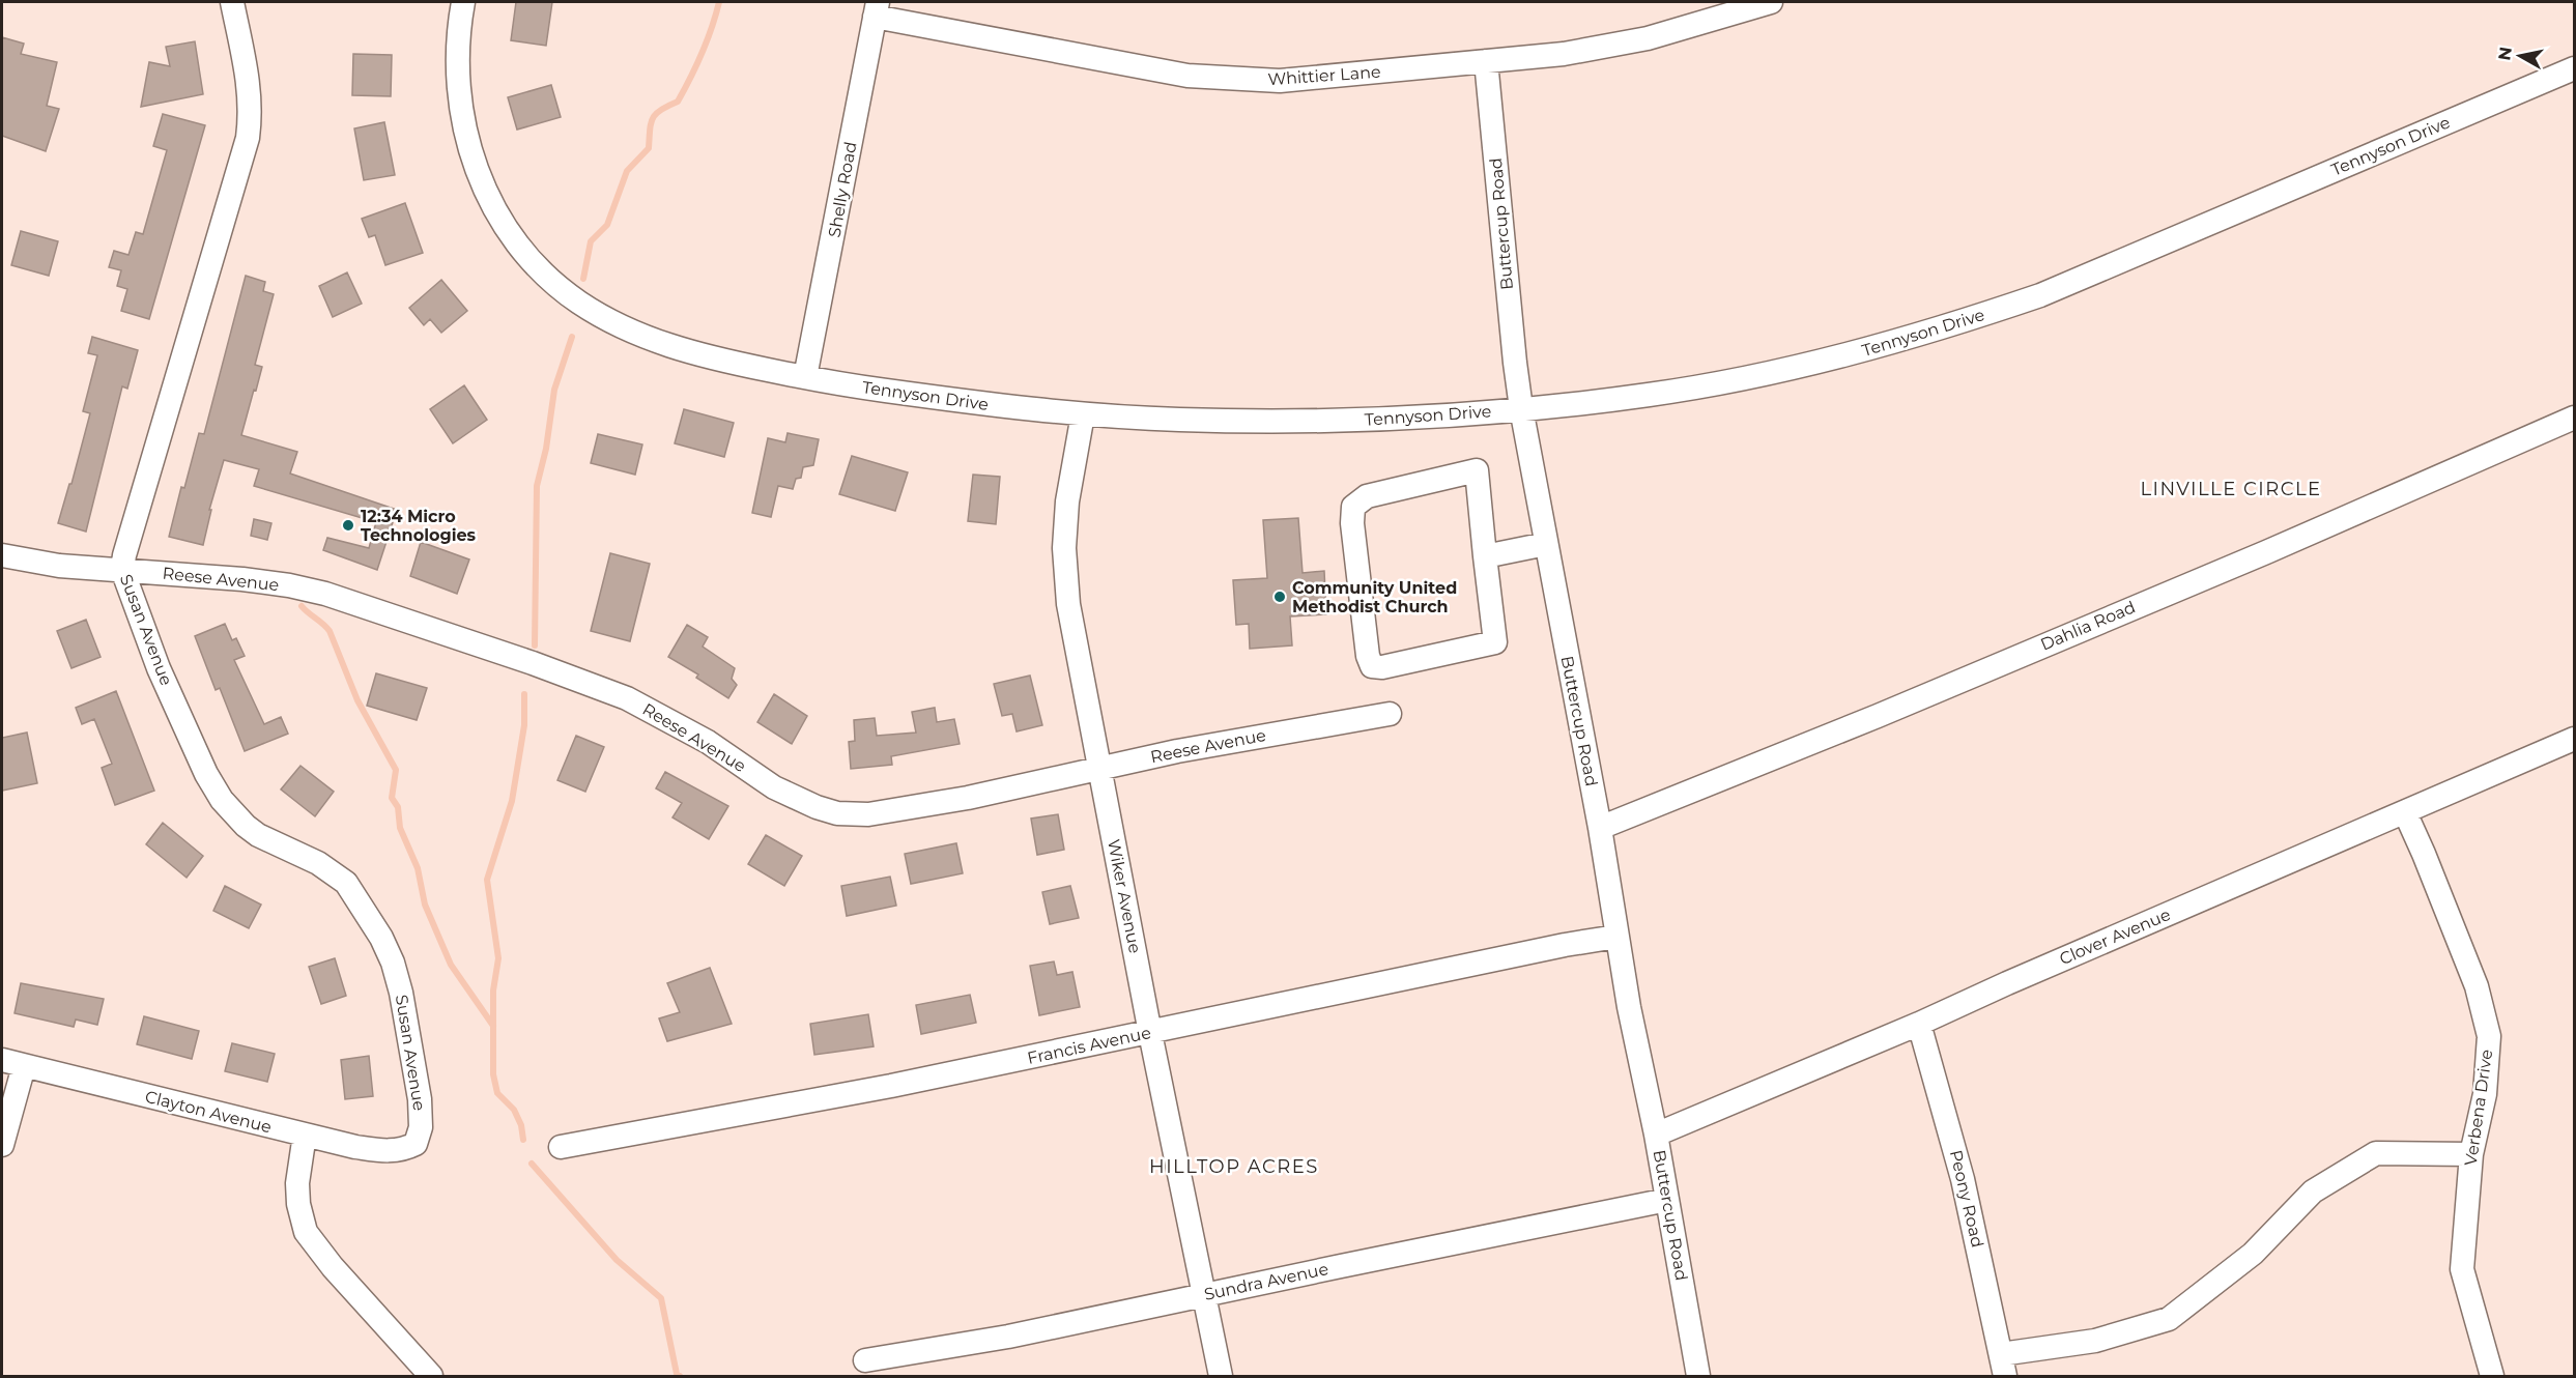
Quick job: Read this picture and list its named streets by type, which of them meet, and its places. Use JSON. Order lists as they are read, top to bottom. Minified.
{"streets":{"street":["Whittier Lane","Tennyson Drive","Shelly Road","Buttercup Road","Reese Avenue","Dahlia Road","Susan Avenue","Wiker Avenue","Clover Avenue","Francis Avenue","Verbena Drive","Clayton Avenue","Peony Road","Sundra Avenue"]},"crossings":[["Whittier Lane","Shelly Road"],["Whittier Lane","Buttercup Road"],["Tennyson Drive","Shelly Road"],["Tennyson Drive","Buttercup Road"],["Tennyson Drive","Wiker Avenue"],["Buttercup Road","Dahlia Road"],["Buttercup Road","Clover Avenue"],["Buttercup Road","Francis Avenue"],["Buttercup Road","Sundra Avenue"],["Reese Avenue","Susan Avenue"],["Reese Avenue","Wiker Avenue"],["Susan Avenue","Clayton Avenue"],["Wiker Avenue","Francis Avenue"],["Wiker Avenue","Sundra Avenue"],["Clover Avenue","Verbena Drive"],["Clover Avenue","Peony Road"]],"districts":["LINVILLE CIRCLE","HILLTOP ACRES"],"places":["12:34 Micro Technologies","Community United Methodist Church"],"north":"left"}
